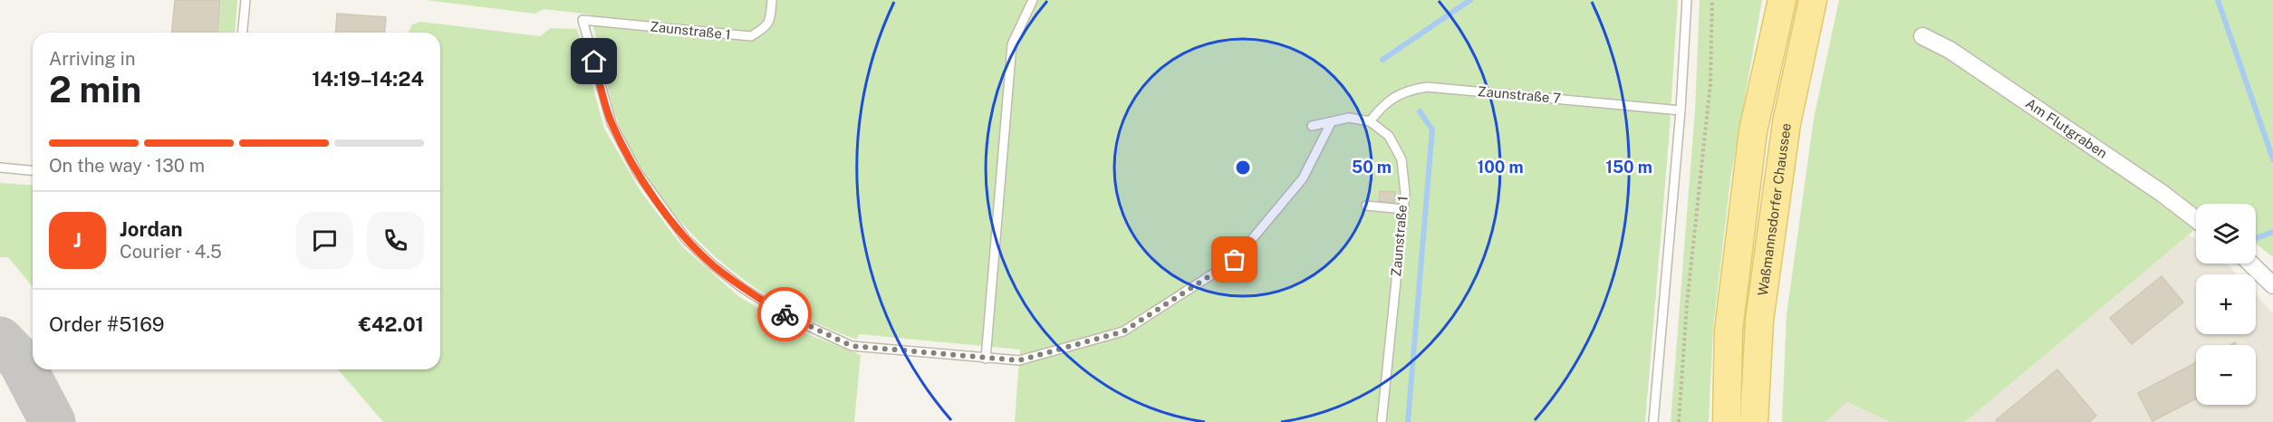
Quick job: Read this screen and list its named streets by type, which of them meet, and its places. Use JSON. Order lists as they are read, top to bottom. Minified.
{"streets":{"main road":["Waßmannsdorfer Chaussee"],"street":["Am Flutgraben"],"lane":["Zaunstraße 1","Zaunstraße 7"]},"crossings":[["Zaunstraße 1","Zaunstraße 7"]],"page":{"heading":["2 min","Arriving in","14:19–14:24"],"panel":["Jordan","Courier · 4.5","Order #5169","€42.01"],"bar":"On the way · 130 m","map_buttons":["+","−"],"round":"J"},"rings":["50 m","100 m","150 m"]}
